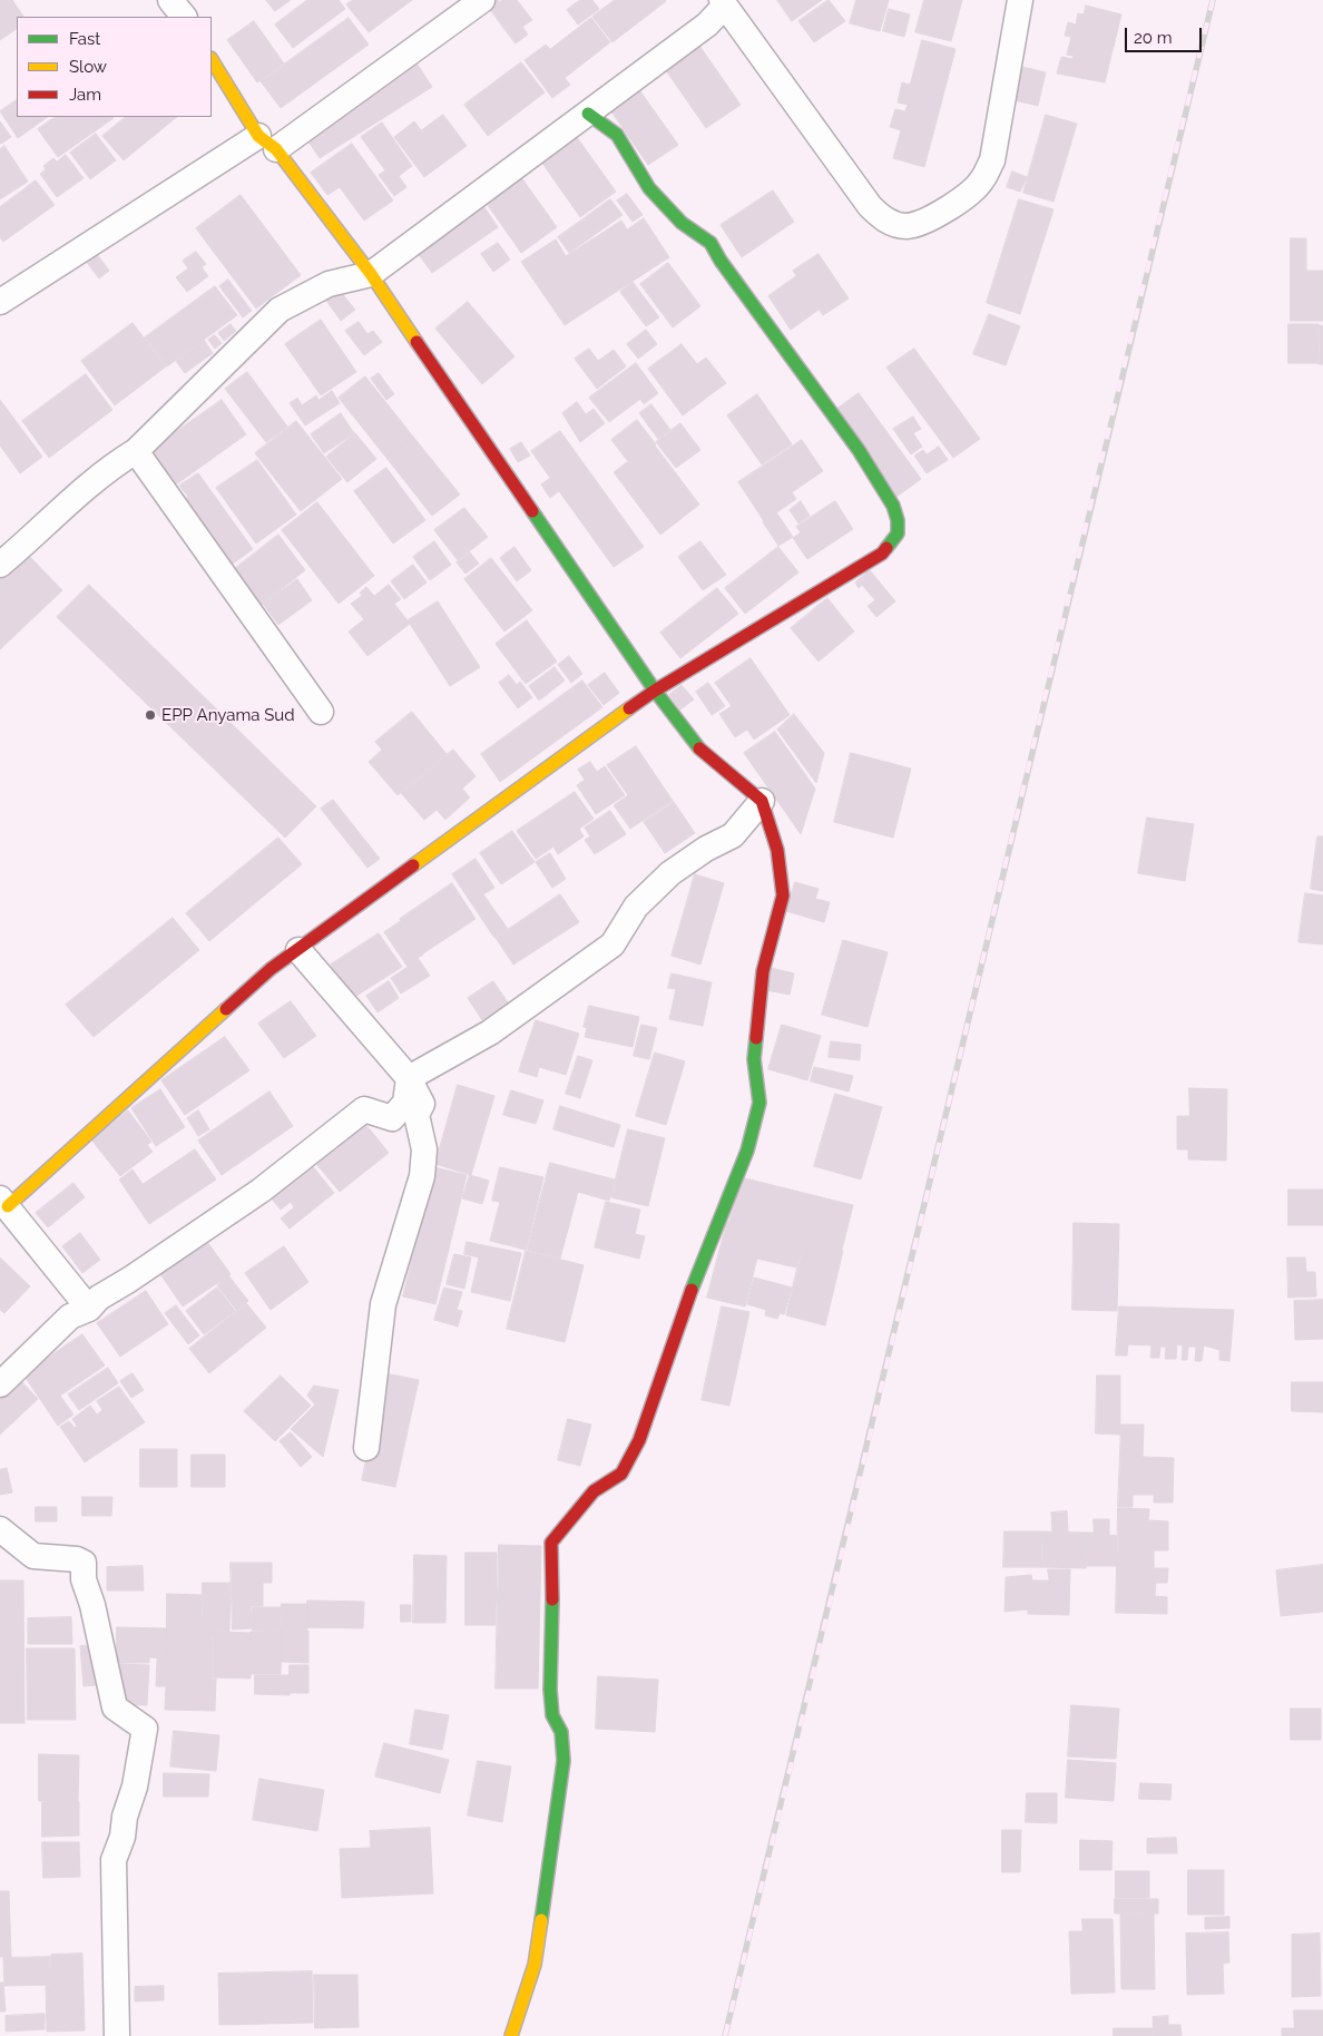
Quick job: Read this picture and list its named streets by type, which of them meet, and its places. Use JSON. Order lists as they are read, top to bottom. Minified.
{"places":["EPP Anyama Sud"],"legend":["Fast","Slow","Jam"],"scale_bar":"20 m"}
